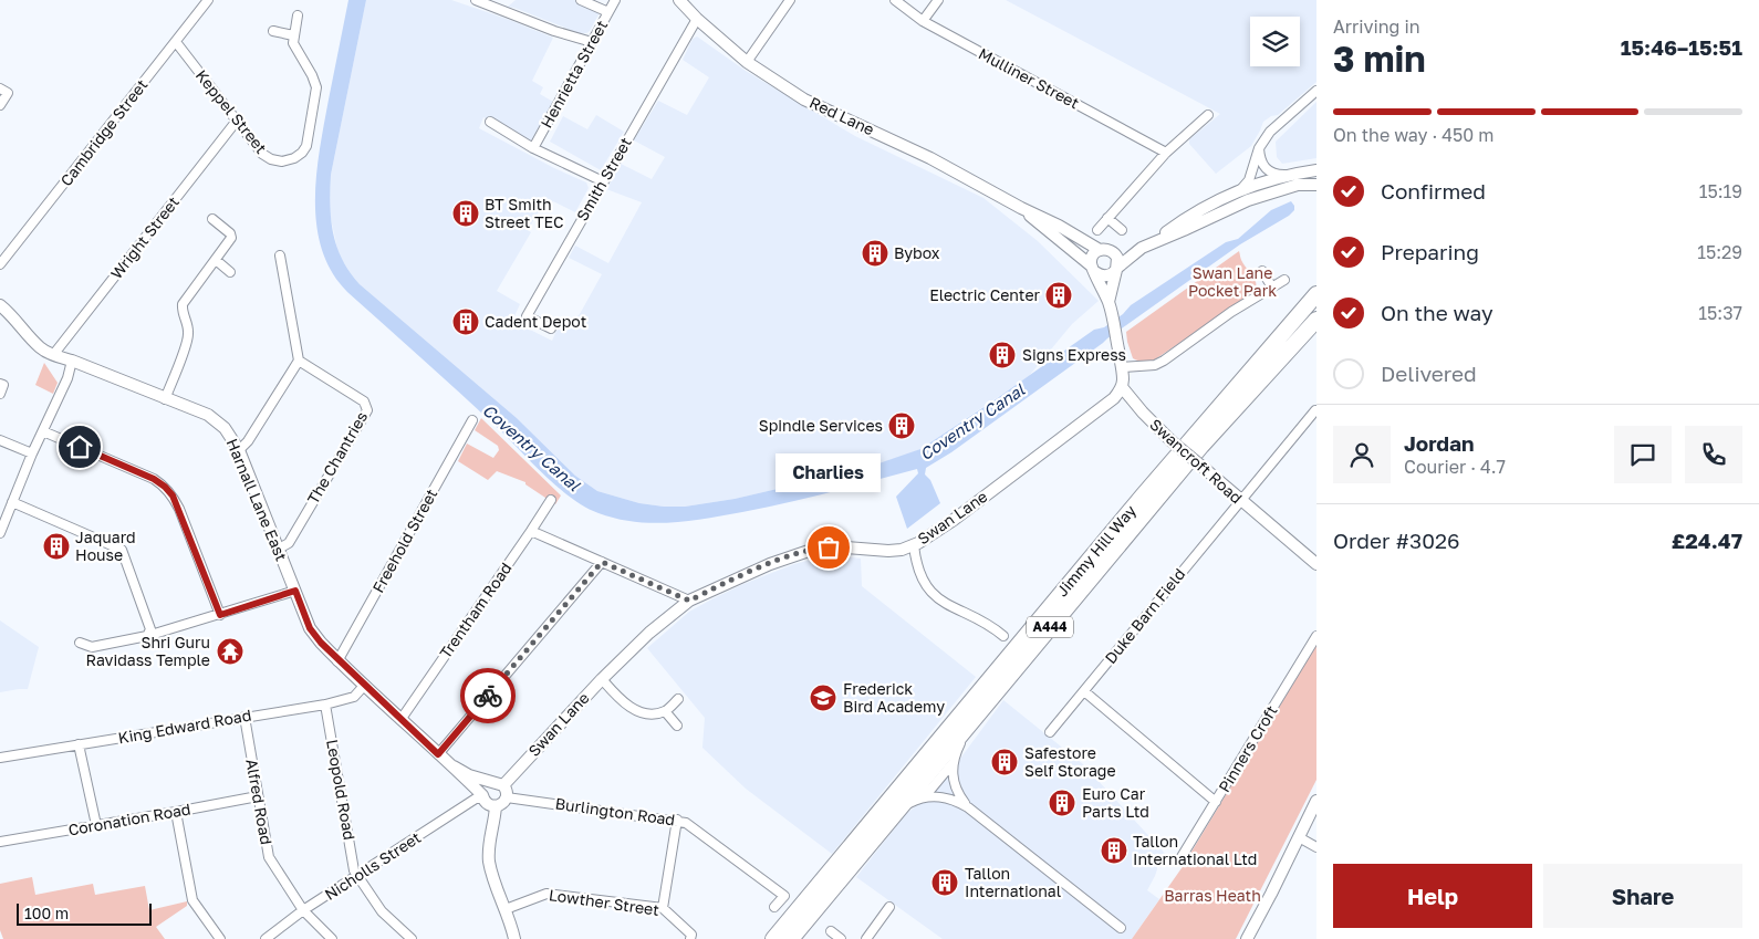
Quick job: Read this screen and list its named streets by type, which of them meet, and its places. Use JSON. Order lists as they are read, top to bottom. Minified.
{"streets":{"highway":["Jimmy Hill Way","A444"],"street":["Henrietta Street","Mulliner Street","Keppel Street","Red Lane","Cambridge Street","Smith Street","Wright Street","The Chantries","Swancroft Road","Harnall Lane East","Swan Lane","Freehold Street","Trentham Road","Duke Barn Field","King Edward Road","Pinners Croft","Leopold Road","Alfred Road","Burlington Road","Coronation Road","Nicholls Street","Lowther Street"]},"crossings":[["Keppel Street","Cambridge Street"],["Keppel Street","Wright Street"],["Red Lane","Smith Street"],["Wright Street","Harnall Lane East"],["The Chantries","Harnall Lane East"],["Swancroft Road","Swan Lane"],["Swancroft Road","Duke Barn Field"],["Harnall Lane East","Swan Lane"],["Harnall Lane East","Freehold Street"],["Harnall Lane East","Trentham Road"],["Harnall Lane East","King Edward Road"],["Harnall Lane East","Burlington Road"],["Harnall Lane East","Nicholls Street"],["Swan Lane","Burlington Road"],["Swan Lane","Nicholls Street"],["King Edward Road","Leopold Road"],["King Edward Road","Alfred Road"],["Leopold Road","Nicholls Street"],["Alfred Road","Coronation Road"],["Alfred Road","Nicholls Street"],["Burlington Road","Nicholls Street"]],"water":["Coventry Canal"],"parks":["Swan Lane Pocket Park","Barras Heath"],"places":{"building":["BT Smith Street TEC","Bybox","Electric Center","Cadent Depot","Signs Express","Spindle Services","Jaquard House","Safestore Self Storage","Euro Car Parts Ltd","Tallon International Ltd","Tallon International"],"other":["Charlies"],"temple":["Shri Guru Ravidass Temple"],"school or university":["Frederick Bird Academy"]},"scale_bar":"100 m","page":{"heading":["3 min","Arriving in","15:46–15:51"],"panel":["Jordan","Courier · 4.7","Order #3026","£24.47"],"bar":"On the way · 450 m","list":[["Confirmed","15:19"],["Preparing","15:29"],["On the way","15:37"],"Delivered"],"bubble":"Charlies","buttons":["Help","Share"],"scale":"100 m"}}
